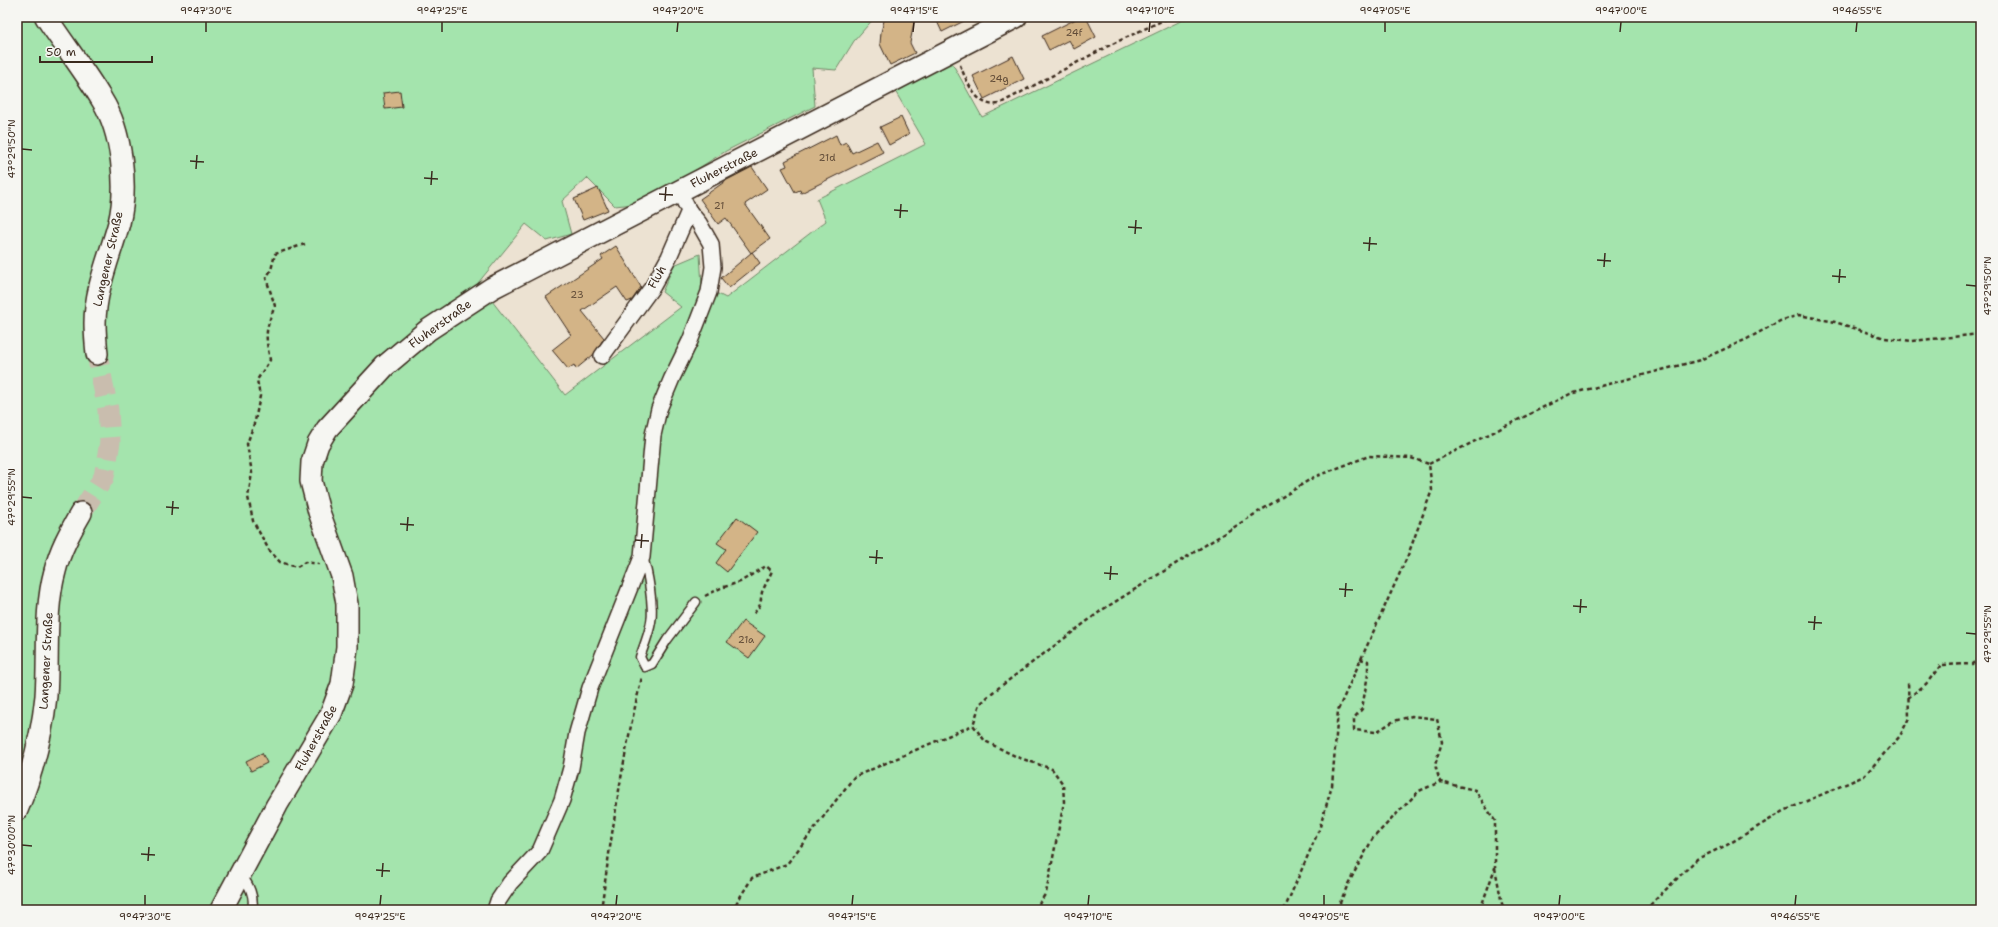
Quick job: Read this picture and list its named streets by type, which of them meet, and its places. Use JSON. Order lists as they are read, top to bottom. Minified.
{"streets":{"street":["Fluherstraße","Langener Straße","Fluh"]},"house_numbers":["24f","24g","21d","21","23","21a"],"scale_bar":"50 m","coordinates":["9°47'30\"E","9°47'25\"E","9°47'20\"E","9°47'15\"E","9°47'10\"E","9°47'05\"E","9°47'00\"E","9°46'55\"E","47°29'50\"N","47°29'55\"N","47°30'00\"N"]}
